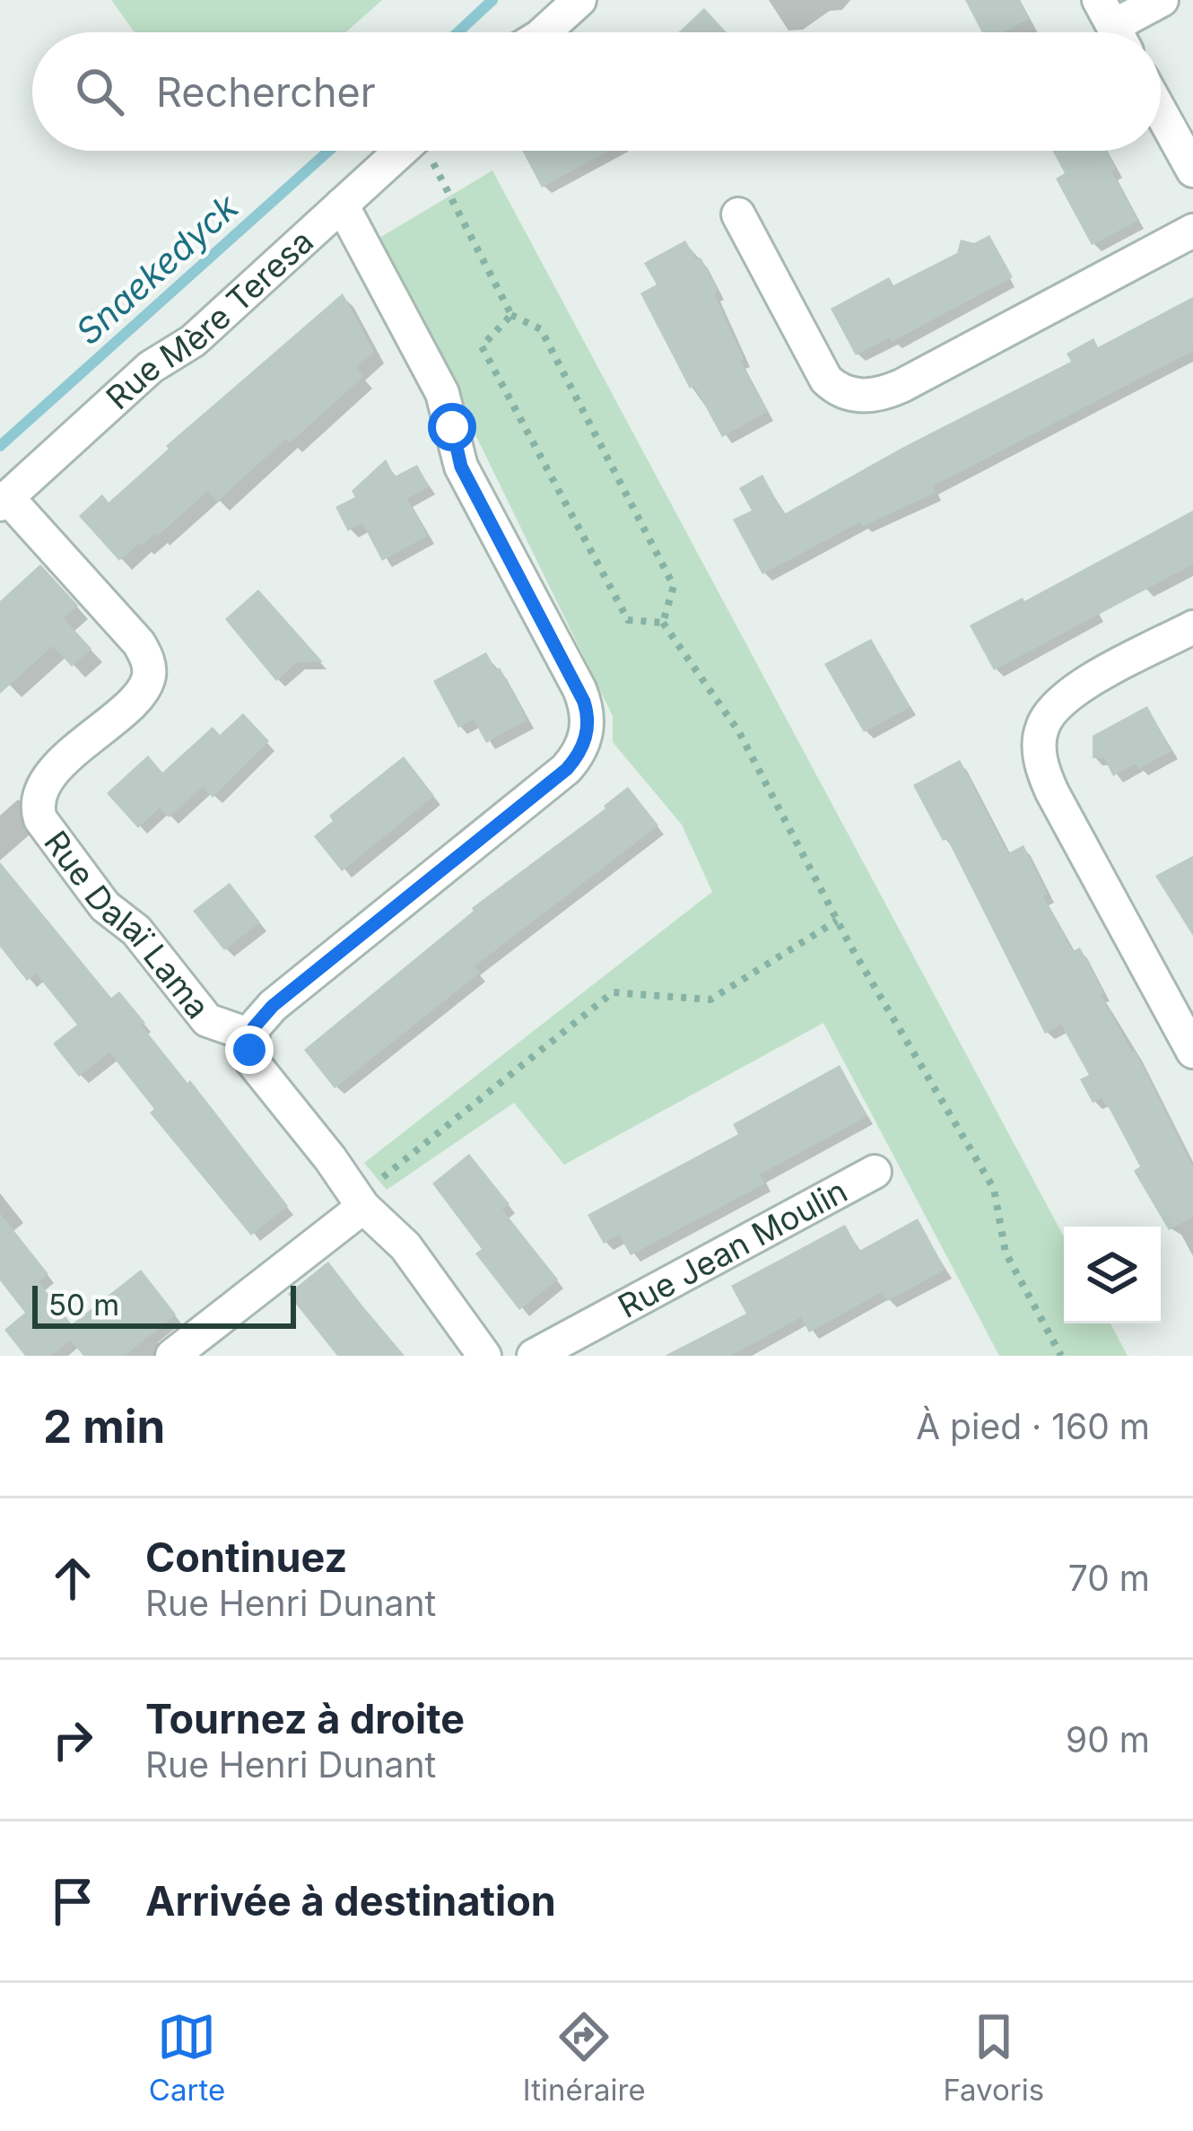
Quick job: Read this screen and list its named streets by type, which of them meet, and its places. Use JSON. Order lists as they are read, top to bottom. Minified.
{"streets":{"street":["Rue Mère Teresa","Rue Dalaï Lama","Rue Jean Moulin"]},"crossings":[["Rue Mère Teresa","Rue Dalaï Lama"]],"water":["Snaekedyck"],"scale_bar":"50 m","page":{"search":"Rechercher","scale":"50 m","heading":["2 min","À pied · 160 m"],"list":[["Continuez","Rue Henri Dunant","70 m"],["Tournez à droite","Rue Henri Dunant","90 m"],"Arrivée à destination"],"nav":["Carte","Itinéraire","Favoris"]}}
